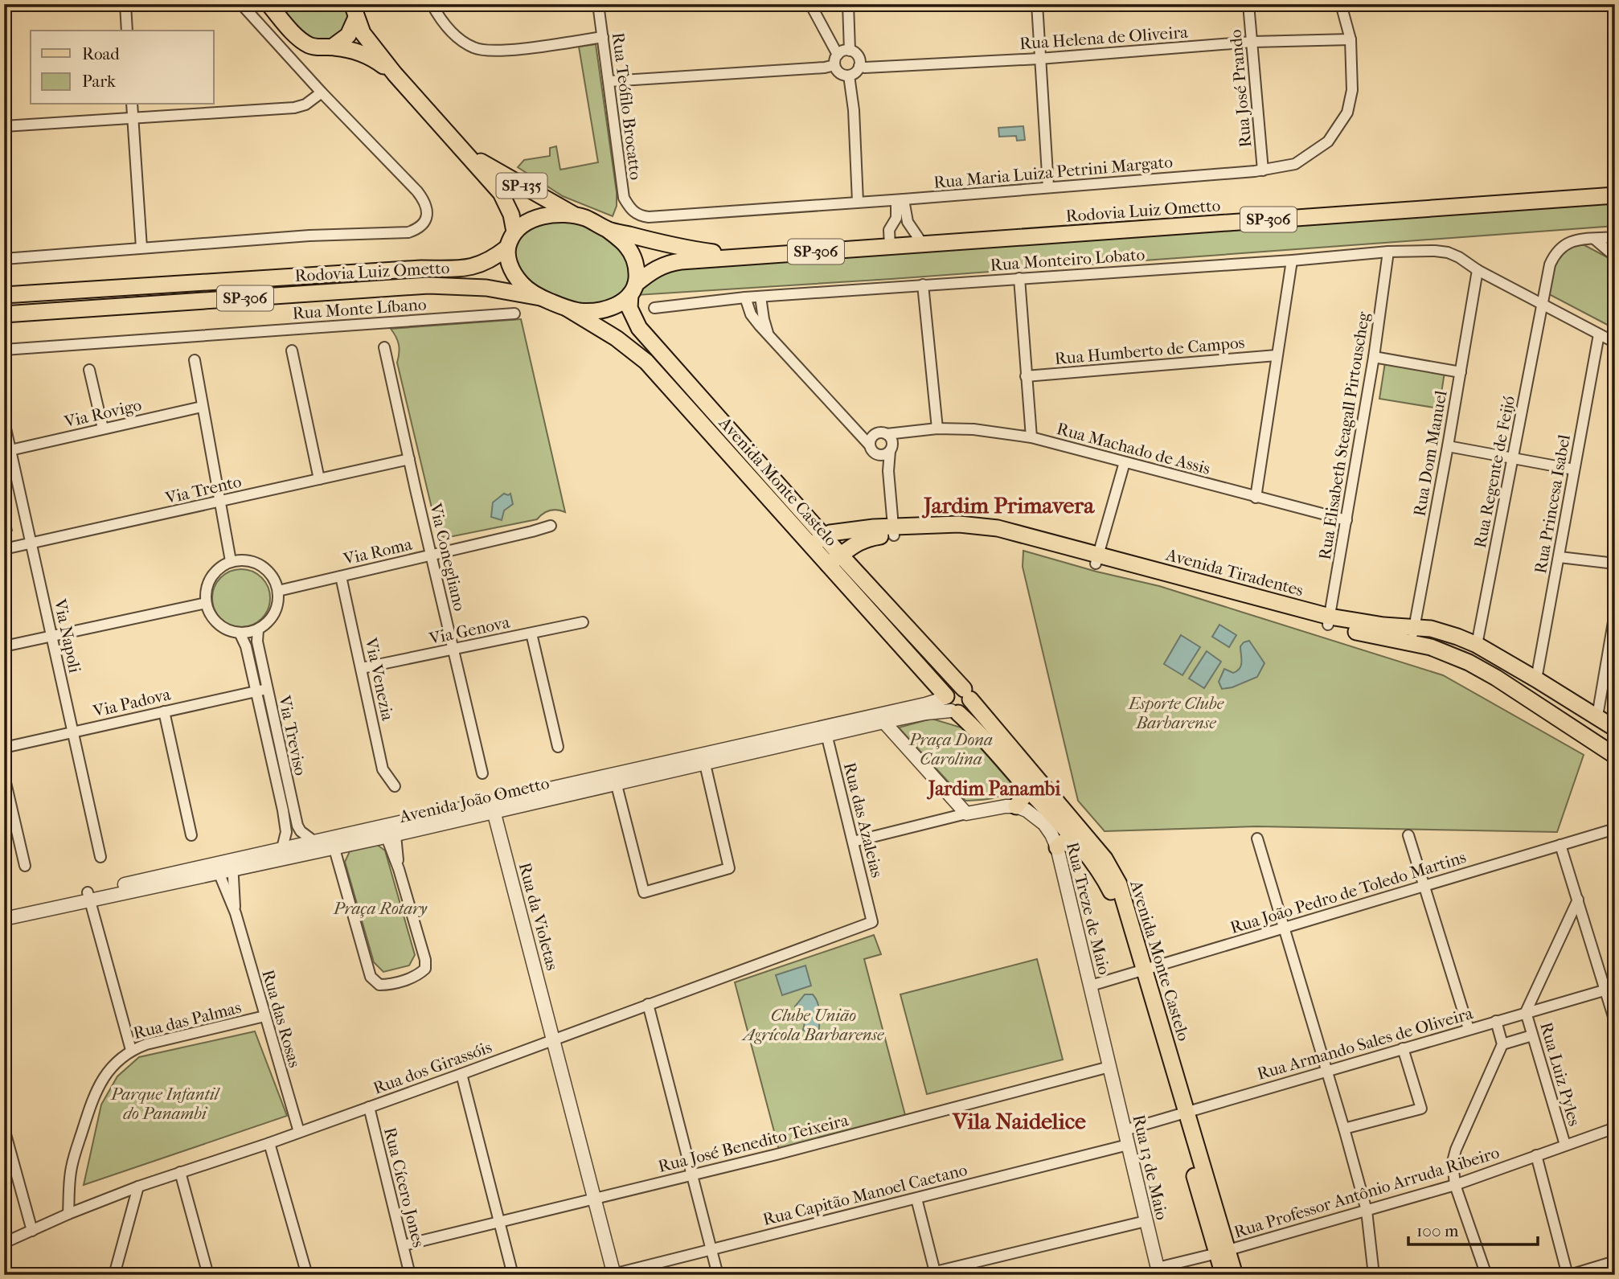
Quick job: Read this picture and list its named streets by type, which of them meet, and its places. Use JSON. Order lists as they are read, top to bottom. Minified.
{"streets":{"main road":["SP-135","Rodovia Luiz Ometto","SP-306","Avenida Monte Castelo","Avenida Tiradentes"],"street":["Rua Helena de Oliveira","Rua José Prando","Rua Teófilo Brocatto","Rua Maria Luiza Petrini Margato","Rua Monteiro Lobato","Rua Monte Líbano","Rua Humberto de Campos","Via Rovigo","Rua Elisabeth Steagall Pirtouscheg","Rua Machado de Assis","Rua Dom Manuel","Rua Regente de Feijó","Via Trento","Rua Princesa Isabel","Via Roma","Via Conegliano","Via Genova","Via Napoli","Via Venezia","Via Padova","Via Treviso","Avenida João Ometto","Rua das Azaleias","Rua João Pedro de Toledo Martins","Rua Treze de Maio","Rua da Violetas","Rua das Rosas","Rua das Palmas","Rua Armando Sales de Oliveira","Rua dos Girassóis","Rua Luiz Pyles","Rua José Benedito Teixeira","Rua 13 de Maio","Rua Cícero Jones","Rua Professor Antônio Arruda Ribeiro","Rua Capitão Manoel Caetano"]},"crossings":[["Rua Helena de Oliveira","Rua José Prando"],["Rua Helena de Oliveira","Rua Maria Luiza Petrini Margato"],["Rua José Prando","Rua Maria Luiza Petrini Margato"],["Rua Teófilo Brocatto","Rua Maria Luiza Petrini Margato"],["SP-135","Rodovia Luiz Ometto"],["SP-135","SP-306"],["SP-135","Avenida Monte Castelo"],["Rodovia Luiz Ometto","SP-306"],["Rodovia Luiz Ometto","Avenida Monte Castelo"],["SP-306","Avenida Monte Castelo"],["Rua Monteiro Lobato","Rua Elisabeth Steagall Pirtouscheg"],["Rua Monteiro Lobato","Rua Dom Manuel"],["Rua Monteiro Lobato","Rua Regente de Feijó"],["Rua Monteiro Lobato","Rua Princesa Isabel"],["Via Rovigo","Via Napoli"],["Rua Elisabeth Steagall Pirtouscheg","Rua Machado de Assis"],["Rua Elisabeth Steagall Pirtouscheg","Avenida Tiradentes"],["Rua Dom Manuel","Avenida Tiradentes"],["Rua Regente de Feijó","Avenida Tiradentes"],["Avenida Monte Castelo","Avenida Tiradentes"],["Avenida Monte Castelo","Avenida João Ometto"],["Avenida Monte Castelo","Rua João Pedro de Toledo Martins"],["Avenida Monte Castelo","Rua Armando Sales de Oliveira"],["Avenida Monte Castelo","Rua Professor Antônio Arruda Ribeiro"],["Via Trento","Via Conegliano"],["Via Trento","Via Napoli"],["Rua Princesa Isabel","Avenida Tiradentes"],["Via Roma","Via Conegliano"],["Via Roma","Via Venezia"],["Via Roma","Via Treviso"],["Via Conegliano","Via Genova"],["Via Genova","Via Venezia"],["Via Napoli","Via Padova"],["Via Padova","Via Treviso"],["Via Treviso","Avenida João Ometto"],["Avenida João Ometto","Rua das Azaleias"],["Avenida João Ometto","Rua da Violetas"],["Avenida João Ometto","Rua das Rosas"],["Rua das Azaleias","Rua dos Girassóis"],["Rua João Pedro de Toledo Martins","Rua Treze de Maio"],["Rua Treze de Maio","Rua José Benedito Teixeira"],["Rua Treze de Maio","Rua 13 de Maio"],["Rua da Violetas","Rua dos Girassóis"],["Rua da Violetas","Rua José Benedito Teixeira"],["Rua da Violetas","Rua Capitão Manoel Caetano"],["Rua das Rosas","Rua das Palmas"],["Rua das Rosas","Rua dos Girassóis"],["Rua das Palmas","Rua dos Girassóis"],["Rua Armando Sales de Oliveira","Rua Luiz Pyles"],["Rua Armando Sales de Oliveira","Rua 13 de Maio"],["Rua dos Girassóis","Rua Cícero Jones"],["Rua Luiz Pyles","Rua Professor Antônio Arruda Ribeiro"],["Rua José Benedito Teixeira","Rua 13 de Maio"],["Rua José Benedito Teixeira","Rua Cícero Jones"],["Rua 13 de Maio","Rua Professor Antônio Arruda Ribeiro"],["Rua 13 de Maio","Rua Capitão Manoel Caetano"]],"districts":["Jardim Primavera","Jardim Panambi","Vila Naidelice"],"parks":["Esporte Clube Barbarense","Praça Dona Carolina","Praça Rotary","Clube União Agrícola Barbarense","Parque Infantil do Panambi"],"legend":["Road","Park"],"scale_bar":"100 m"}
